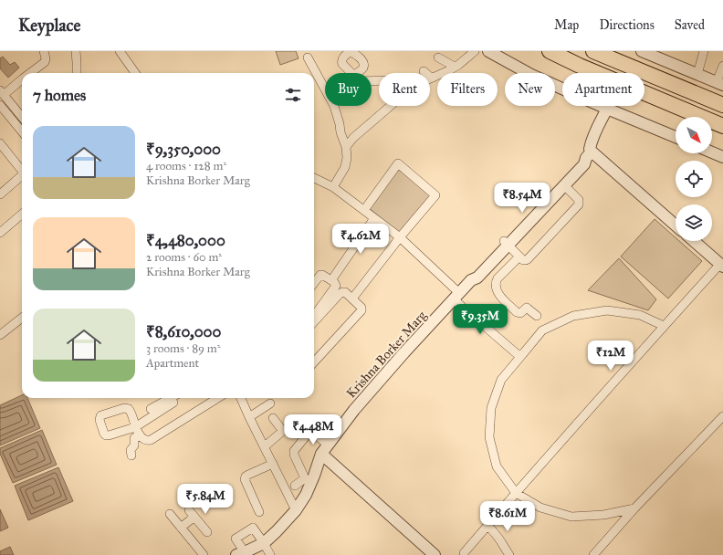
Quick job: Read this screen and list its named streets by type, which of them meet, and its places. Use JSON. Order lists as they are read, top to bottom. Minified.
{"streets":{"street":["Krishna Borker Marg"]},"north":"bottom right","page":{"header":"Keyplace","nav":["Map","Directions","Saved"],"chip":["Buy","Rent","Filters","New","Apartment"],"heading":"7 homes","list":[{"name":"₹9,350,000","note":"4 rooms · 128 m² · Krishna Borker Marg"},{"name":"₹4,480,000","note":"2 rooms · 60 m² · Krishna Borker Marg"},{"name":"₹8,610,000","note":"3 rooms · 89 m² · Apartment"}],"price":["₹8.54M","₹4.62M","₹9.35M","₹12M","₹4.48M","₹5.84M","₹8.61M"]}}
